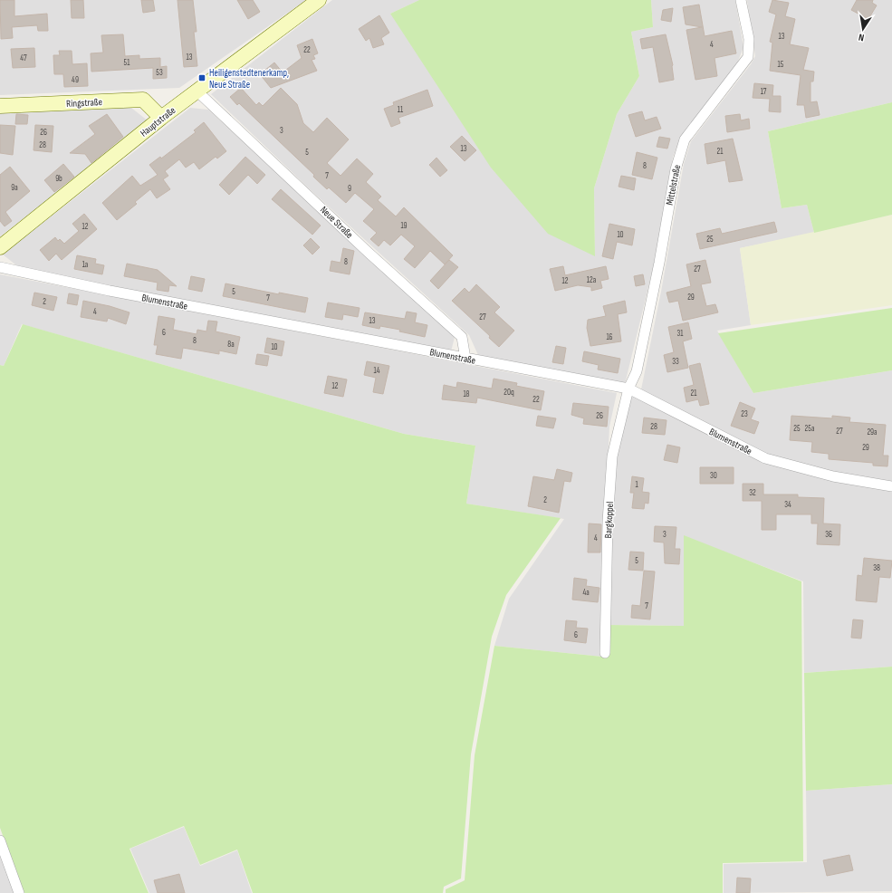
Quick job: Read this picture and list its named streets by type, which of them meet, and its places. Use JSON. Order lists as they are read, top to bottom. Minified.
{"streets":{"street":["Ringstraße","Hauptstraße","Mittelstraße","Neue Straße","Blumenstraße","Bargkoppel"]},"crossings":[["Ringstraße","Hauptstraße"],["Hauptstraße","Neue Straße"],["Mittelstraße","Blumenstraße"],["Mittelstraße","Bargkoppel"],["Neue Straße","Blumenstraße"],["Blumenstraße","Bargkoppel"]],"places":{"transit":["Heiligenstedtenerkamp, Neue Straße"]},"house_numbers":["13","4","22","13","47","51","15","53","49","17","11","3","26","28","13","21","5","8","7","9b","9a","9","19","12","10","25","8","1a","27","12a","12","5","29","7","2","4","27","13","6","31","16","8","8a","10","33","14","12","20q","21","18","22","23","26","28","25","25a","27","29a","29","30","1","32","2","34","3","36","4","5","38","4a","7","6"],"north":"bottom"}
